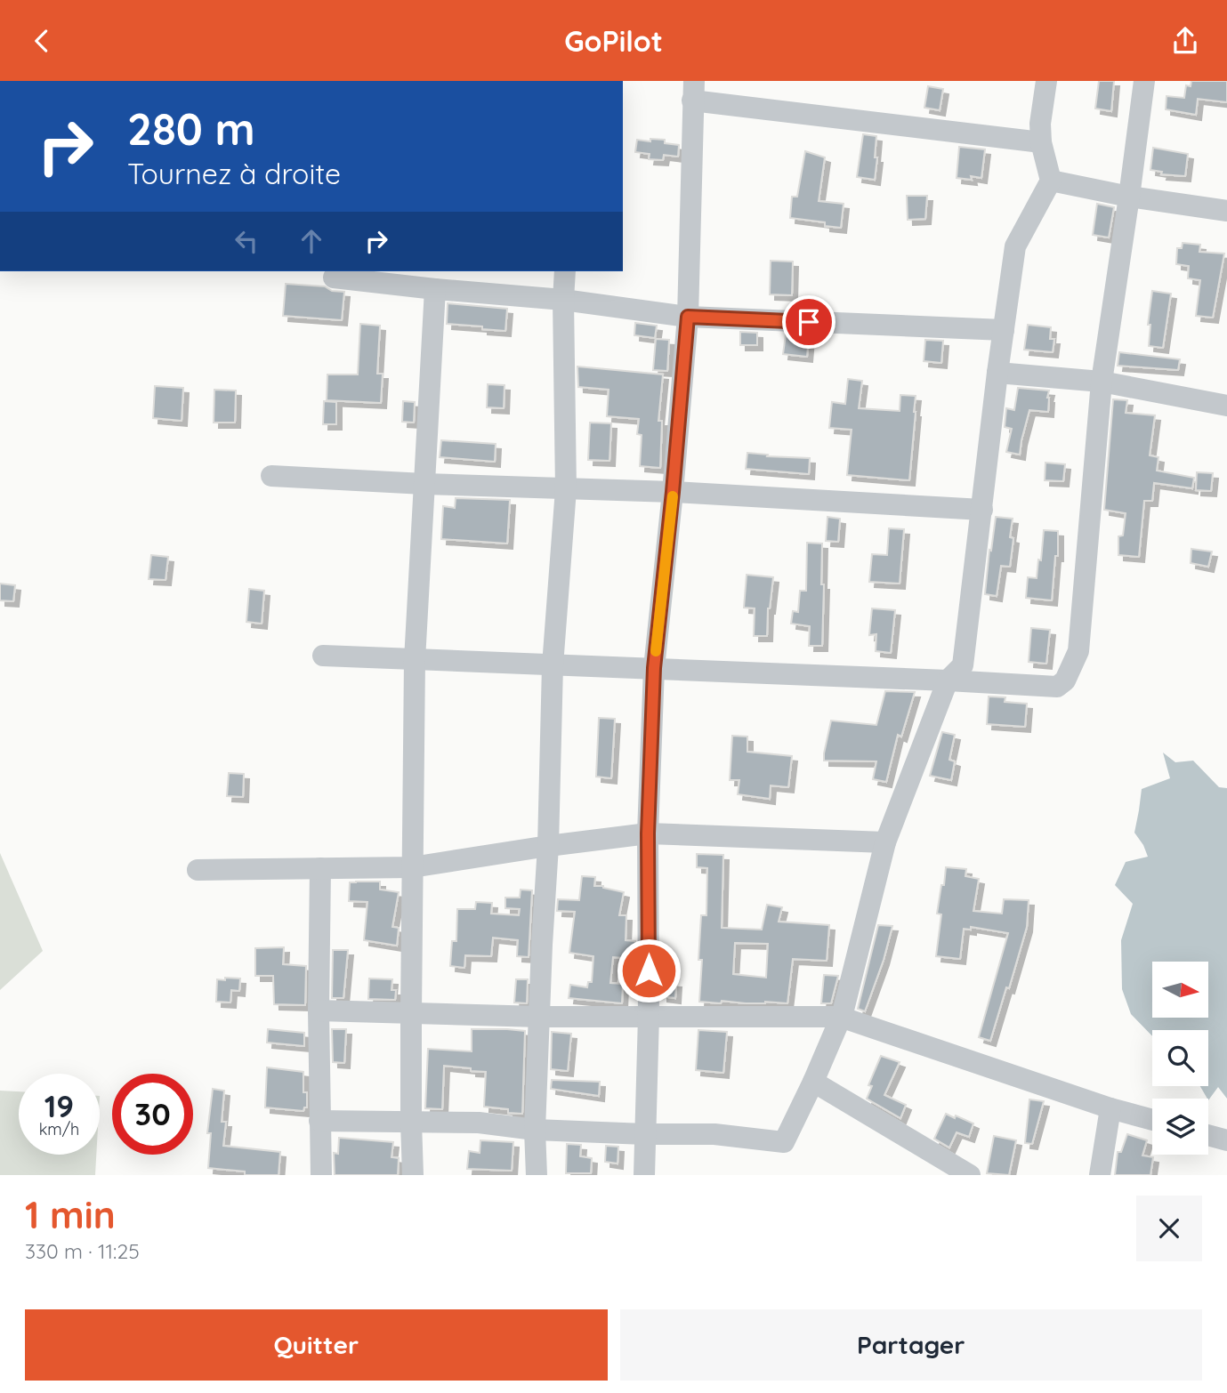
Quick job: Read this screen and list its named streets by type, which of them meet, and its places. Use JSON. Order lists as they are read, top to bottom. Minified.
{"north":"right","page":{"header":"GoPilot","turn":["280 m","Tournez à droite"],"speed":"19 km/h","limit":"30","heading":["1 min","330 m · 11:25"],"buttons":["Quitter","Partager"]}}
